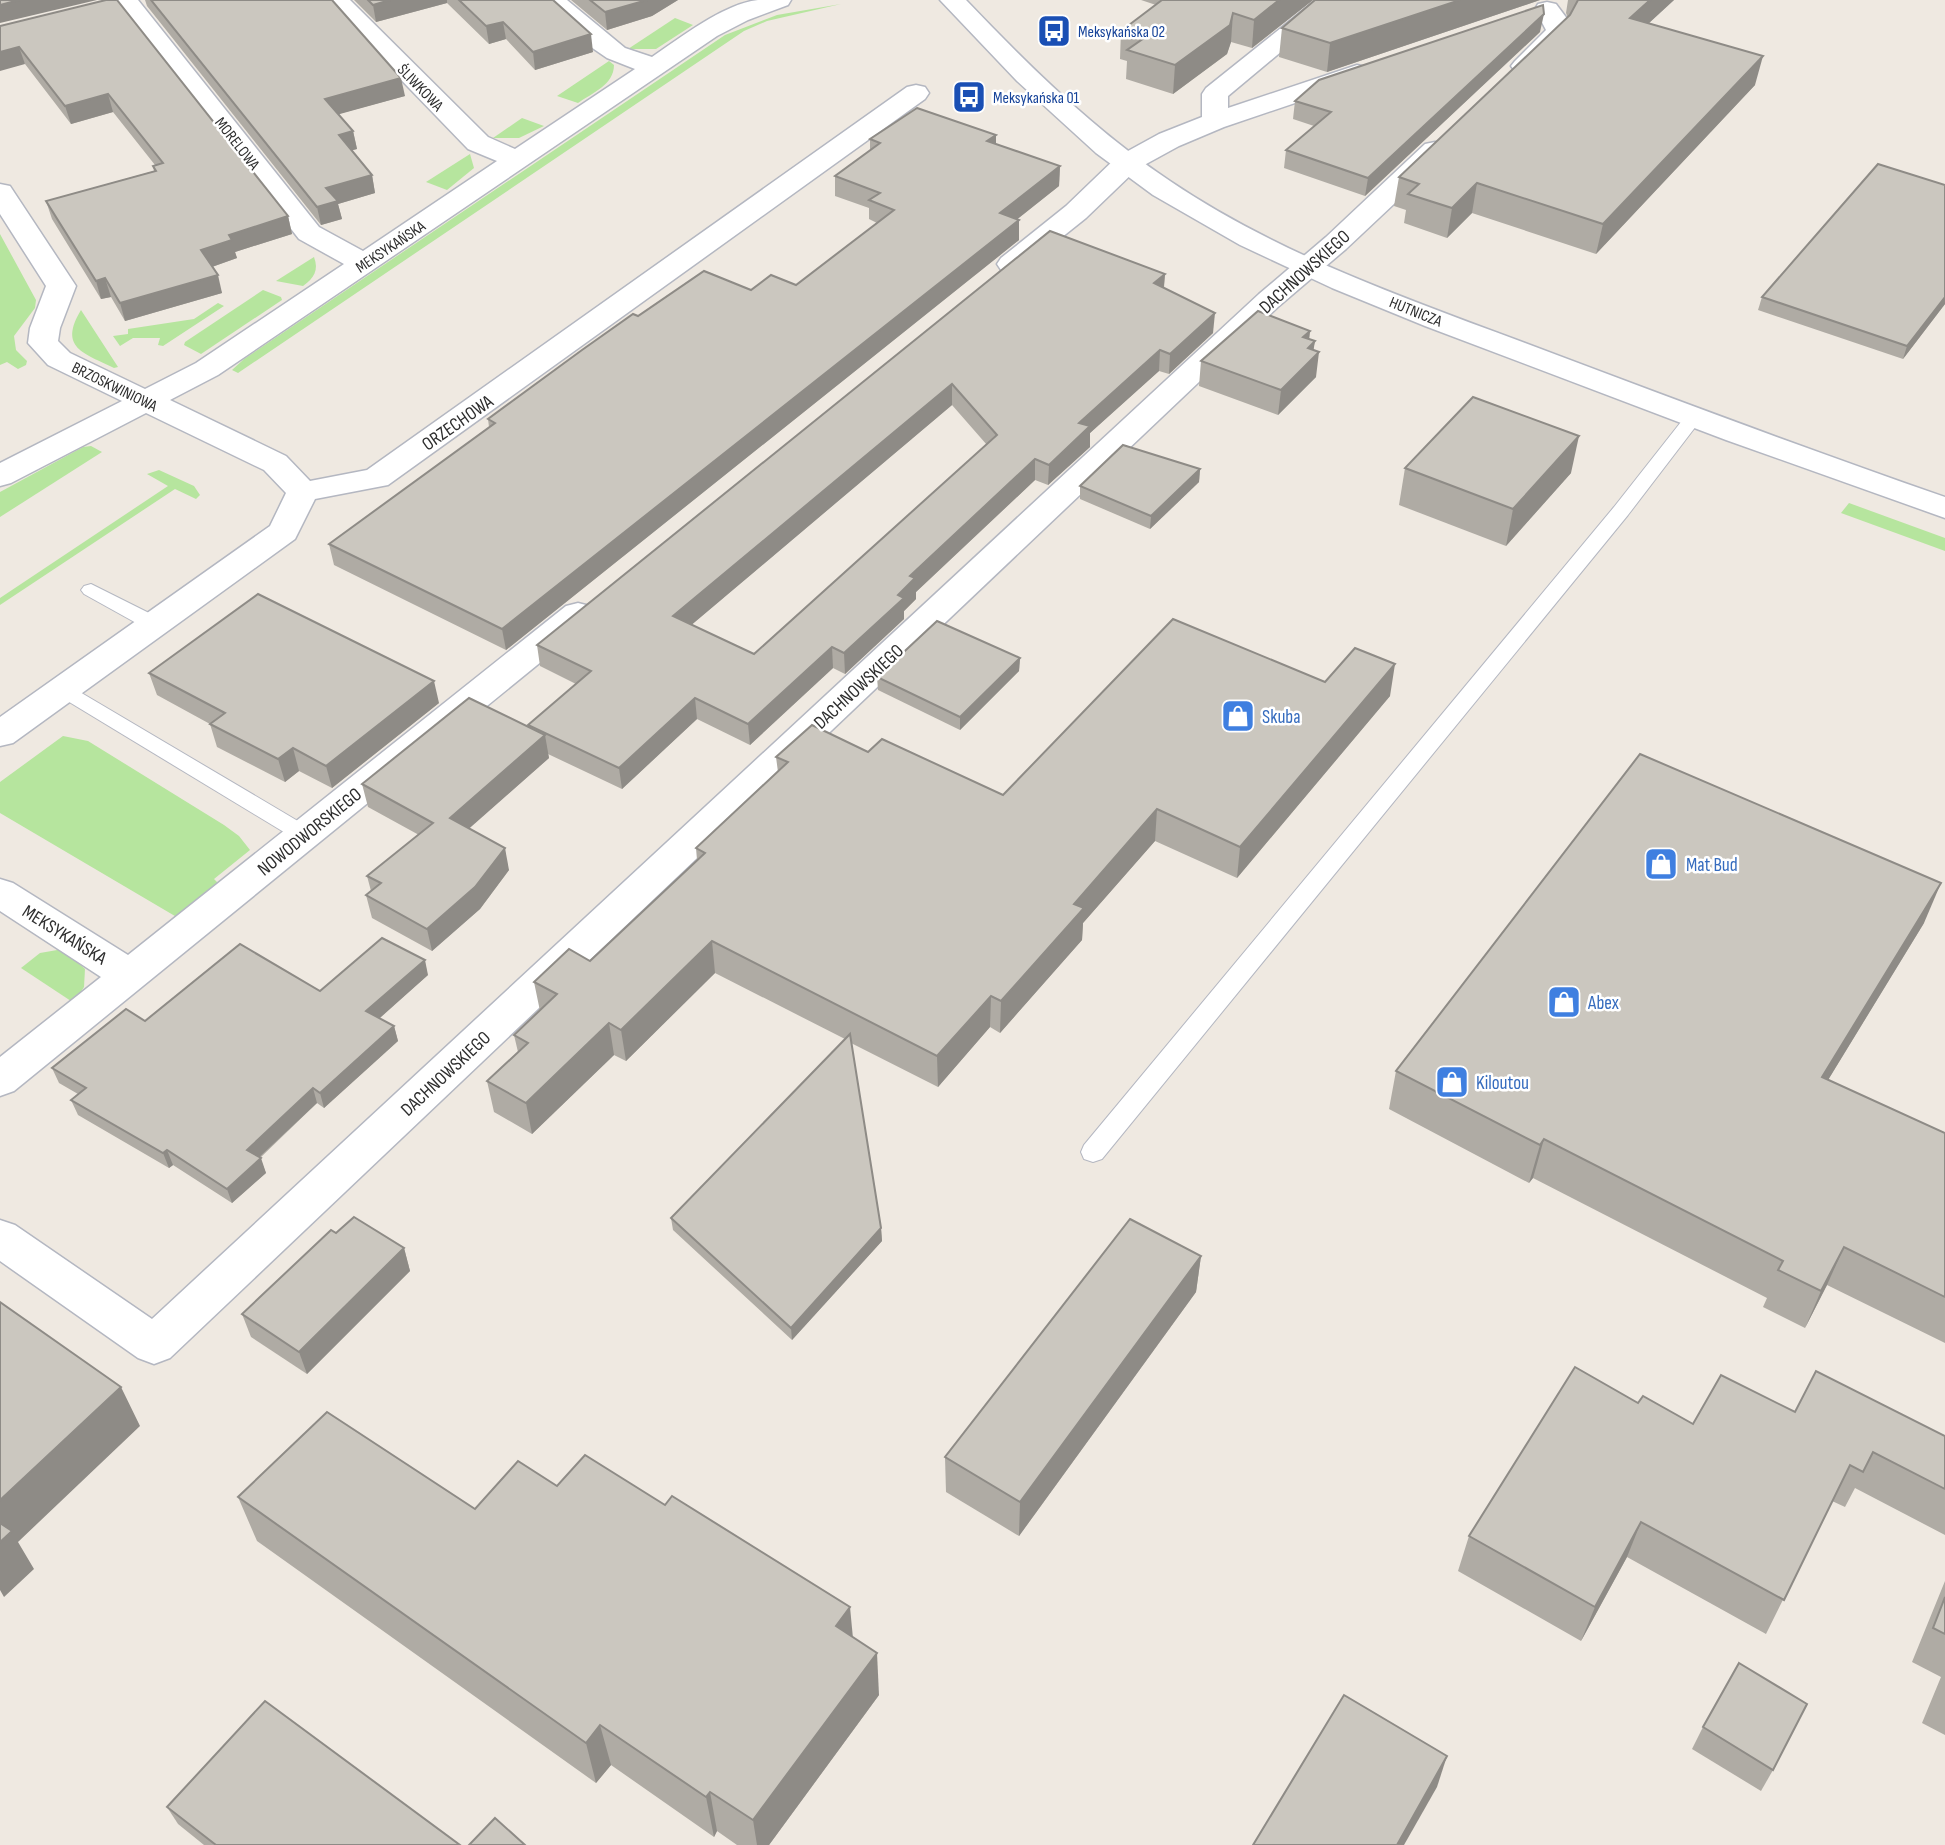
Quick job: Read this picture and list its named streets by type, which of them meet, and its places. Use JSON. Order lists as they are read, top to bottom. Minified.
{"streets":{"street":["ŚLIWKOWA","MORELOWA","MEKSYKAŃSKA","DACHNOWSKIEGO","HUTNICZA","BRZOSKWINIOWA","ORZECHOWA","NOWODWORSKIEGO"]},"crossings":[["ŚLIWKOWA","MEKSYKAŃSKA"],["MORELOWA","MEKSYKAŃSKA"],["MEKSYKAŃSKA","BRZOSKWINIOWA"],["MEKSYKAŃSKA","NOWODWORSKIEGO"],["DACHNOWSKIEGO","HUTNICZA"],["BRZOSKWINIOWA","ORZECHOWA"]],"places":{"bus stop":["Meksykańska 02","Meksykańska 01"],"shop":["Skuba","Mat Bud","Abex","Kiloutou"]}}
